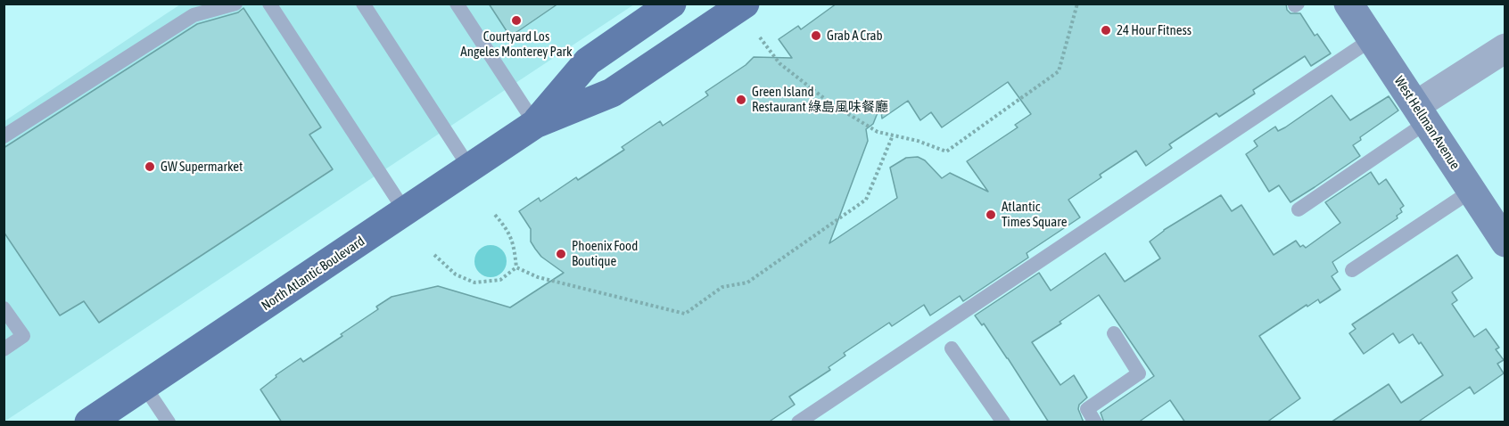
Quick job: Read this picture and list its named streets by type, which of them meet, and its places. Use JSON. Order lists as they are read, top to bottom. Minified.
{"streets":{"main road":["North Atlantic Boulevard"],"street":["West Hellman Avenue"]},"places":["Courtyard Los Angeles Monterey Park","24 Hour Fitness","Grab A Crab","Green Island Restaurant 綠島風味餐廳","GW Supermarket","Atlantic Times Square","Phoenix Food Boutique"]}
